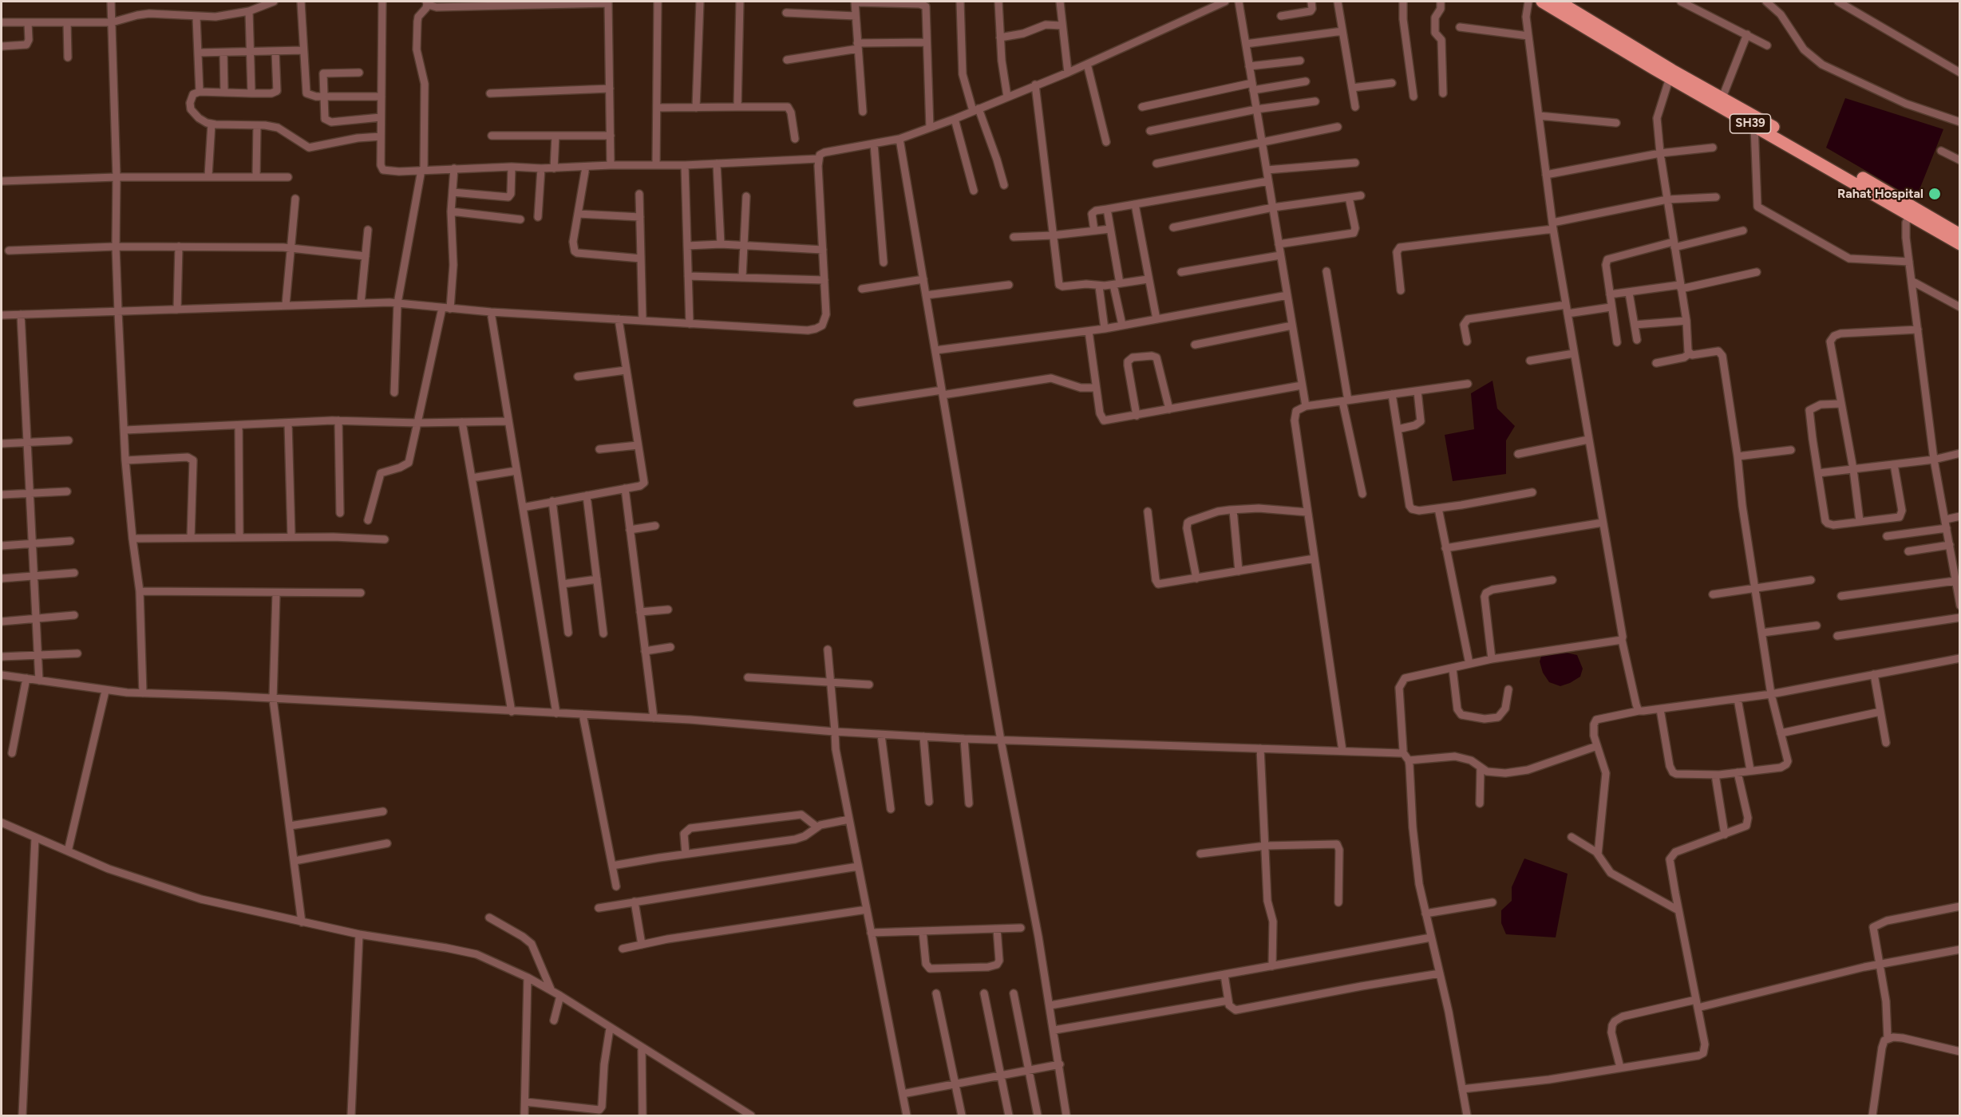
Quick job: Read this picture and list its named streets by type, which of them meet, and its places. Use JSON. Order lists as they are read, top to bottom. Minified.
{"streets":{"main road":["SH39"]},"places":["Rahat Hospital"]}
